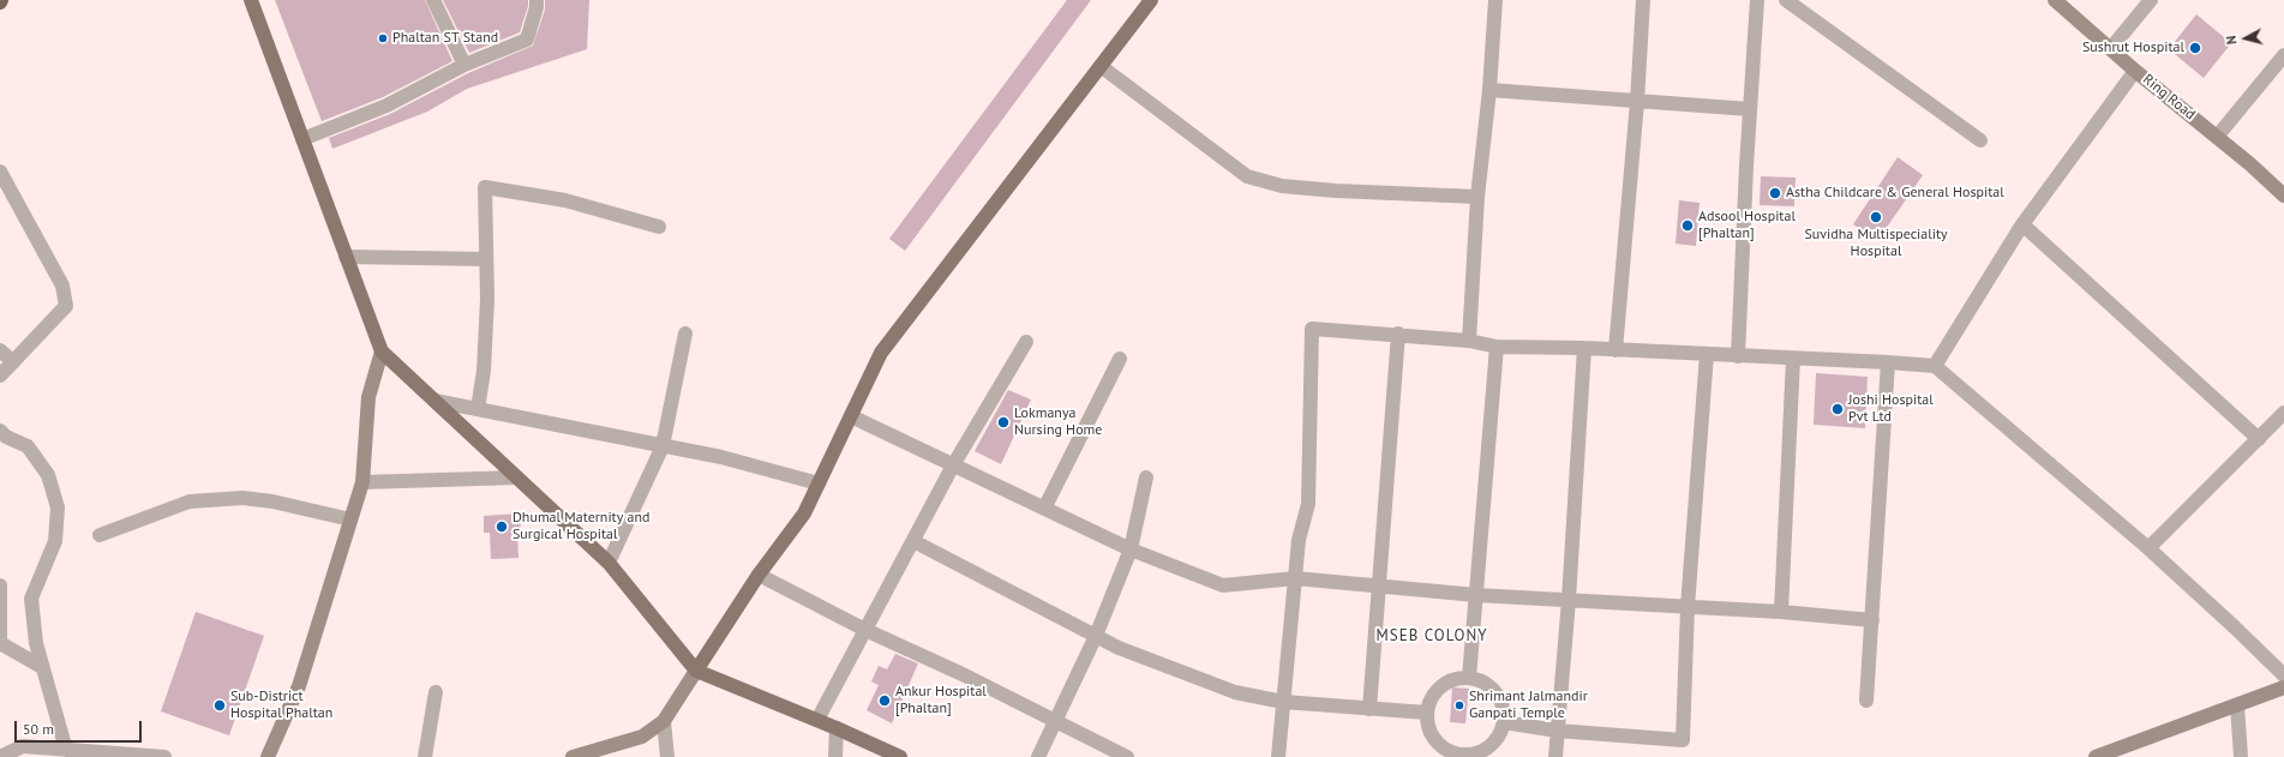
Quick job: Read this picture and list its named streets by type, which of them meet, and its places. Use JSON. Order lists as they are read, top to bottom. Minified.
{"streets":{"street":["Ring Road"]},"districts":["MSEB COLONY"],"places":["Phaltan ST Stand","Sushrut Hospital","Astha Childcare & General Hospital","Suvidha Multispeciality Hospital","Adsool Hospital [Phaltan]","Joshi Hospital Pvt Ltd","Lokmanya Nursing Home","Dhumal Maternity and Surgical Hospital","Ankur Hospital [Phaltan]","Sub-District Hospital Phaltan","Shrimant Jalmandir Ganpati Temple"],"scale_bar":"50 m","north":"left"}
